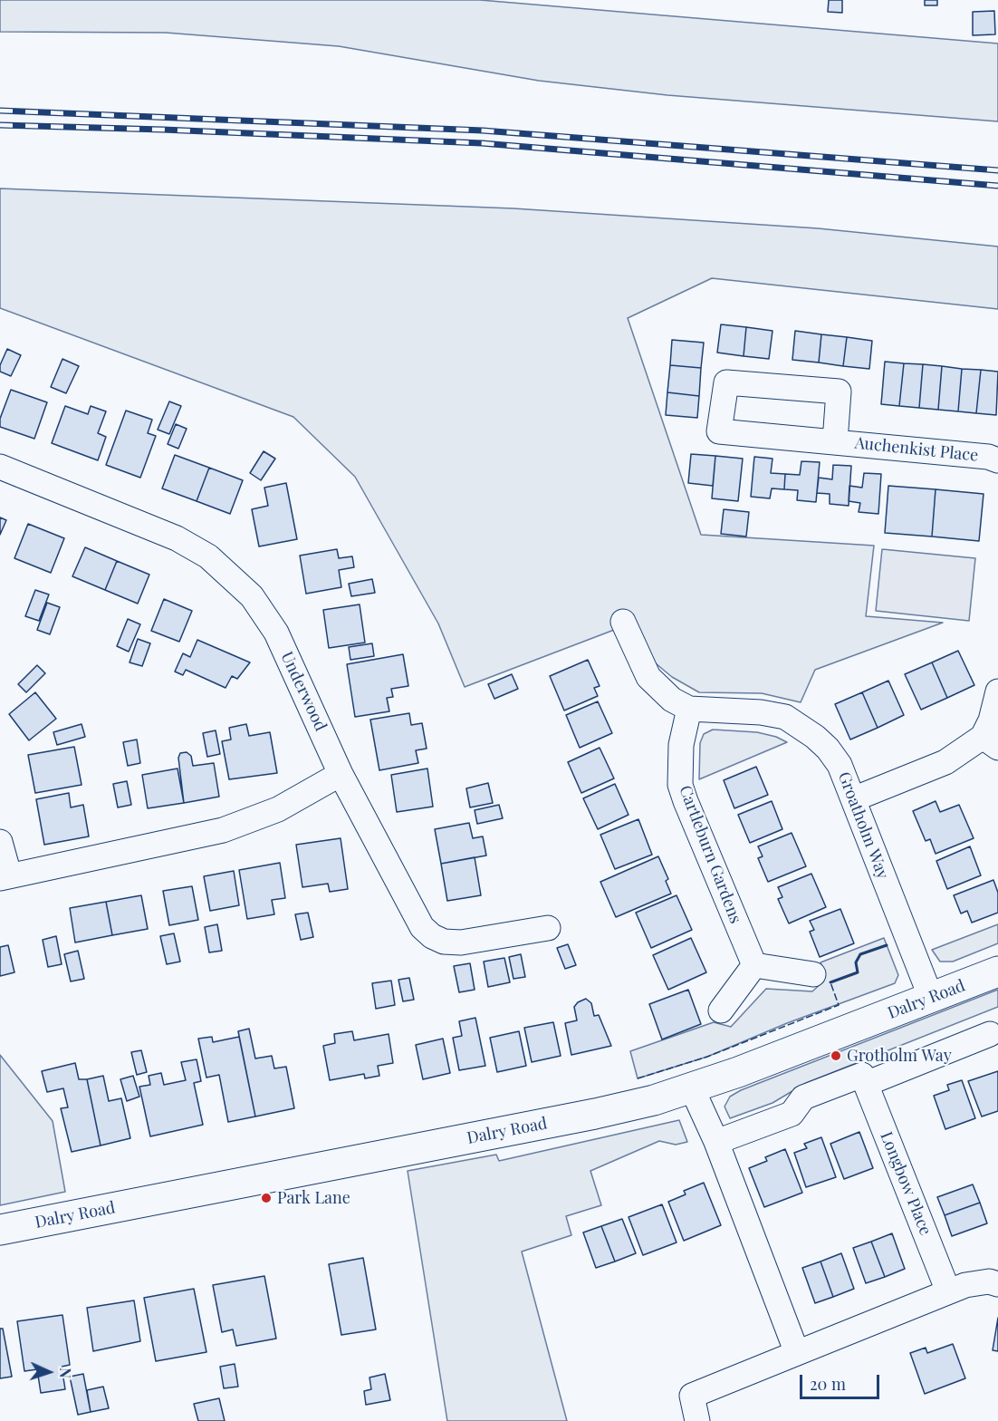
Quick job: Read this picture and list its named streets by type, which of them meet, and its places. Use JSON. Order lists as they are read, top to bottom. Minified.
{"streets":{"highway":["Dalry Road"],"street":["Auchenkist Place","Underwood","Groatholm Way","Cartleburn Gardens","Longbow Place"]},"crossings":[["Groatholm Way","Cartleburn Gardens"],["Groatholm Way","Dalry Road"]],"places":["Grotholm Way","Park Lane"],"scale_bar":"20 m","north":"right"}
